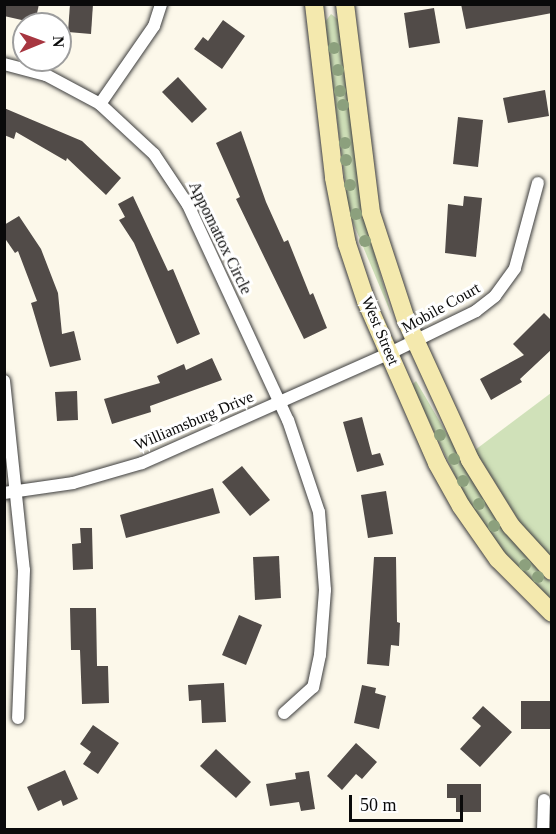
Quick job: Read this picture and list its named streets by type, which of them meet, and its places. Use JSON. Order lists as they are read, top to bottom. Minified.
{"streets":{"street":["Appomattox Circle","Mobile Court","West Street","Williamsburg Drive"]},"crossings":[["Appomattox Circle","Williamsburg Drive"],["Mobile Court","West Street"],["Mobile Court","Williamsburg Drive"],["West Street","Williamsburg Drive"]],"scale_bar":"50 m","north":"right"}
